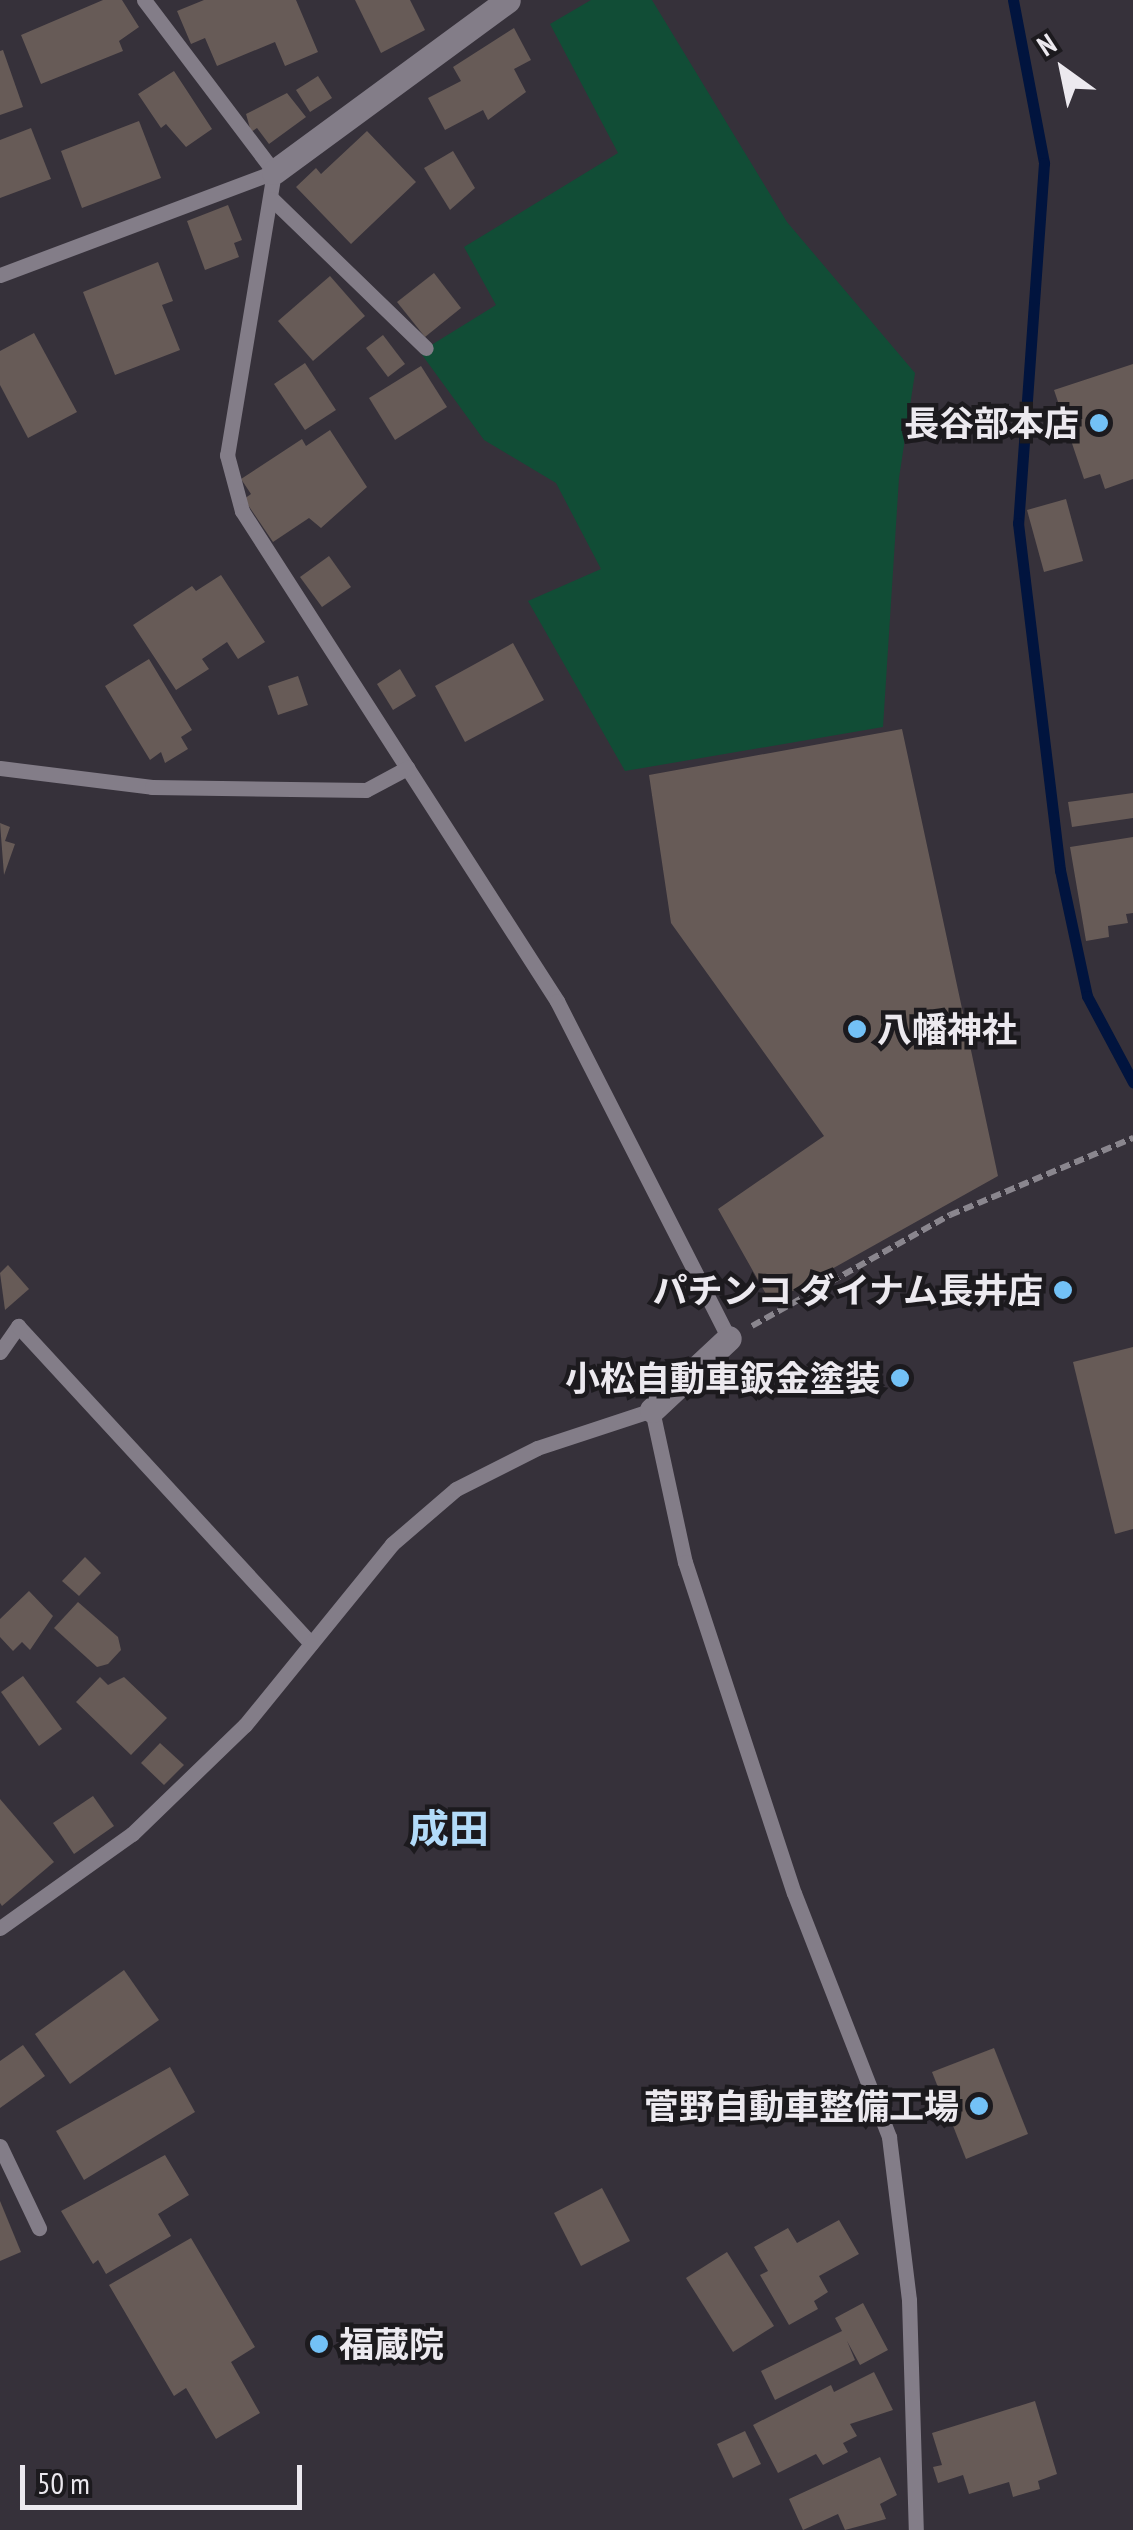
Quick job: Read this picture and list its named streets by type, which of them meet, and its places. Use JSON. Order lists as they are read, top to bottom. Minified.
{"districts":["成田"],"places":["長谷部本店","八幡神社","パチンコ ダイナム長井店","小松自動車鈑金塗装","菅野自動車整備工場","福蔵院"],"scale_bar":"50 m","north":"top left"}
